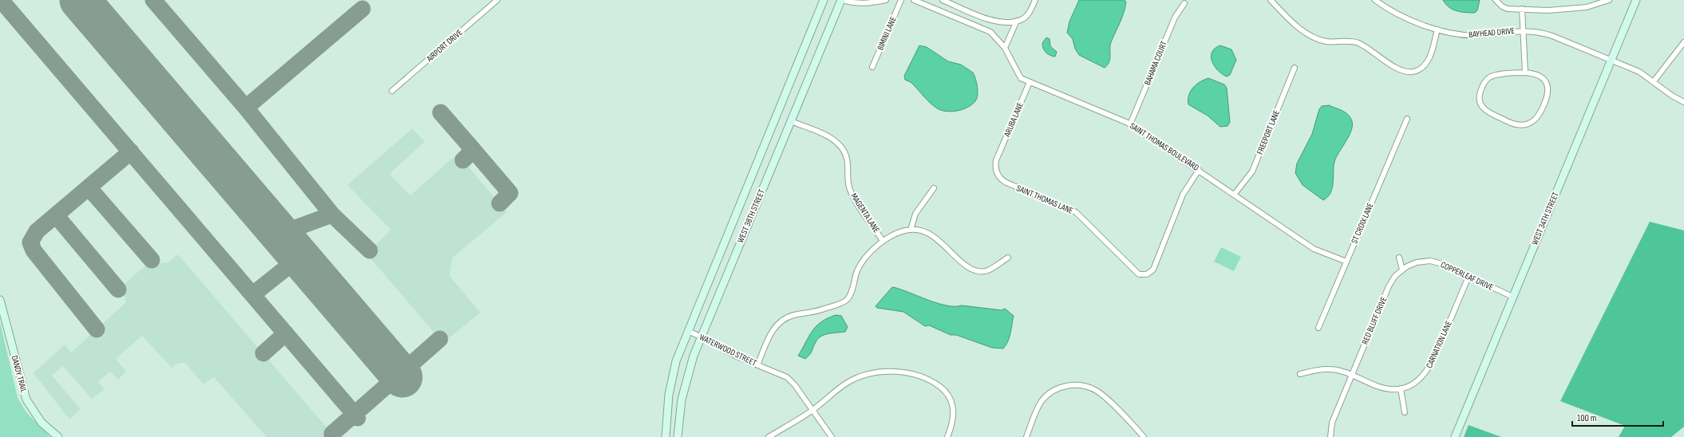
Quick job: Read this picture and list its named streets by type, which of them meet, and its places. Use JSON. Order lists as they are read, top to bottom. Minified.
{"streets":{"main road":["WEST 38TH STREET","WEST 34TH STREET","DANDY TRAIL"],"street":["BAYHEAD DRIVE","BIMINI LANE","AIRPORT DRIVE","BAHAMA COURT","ARUBA LANE","FREEPORT LANE","SAINT THOMAS BOULEVARD","SAINT THOMAS LANE","MAGENTA LANE","ST CROIX LANE","COPPERLEAF DRIVE","RED BLUFF DRIVE","CARNATION LANE","WATERWOOD STREET"]},"crossings":[["BAYHEAD DRIVE","WEST 34TH STREET"],["BAHAMA COURT","SAINT THOMAS BOULEVARD"],["ARUBA LANE","SAINT THOMAS BOULEVARD"],["ARUBA LANE","SAINT THOMAS LANE"],["FREEPORT LANE","SAINT THOMAS BOULEVARD"],["SAINT THOMAS BOULEVARD","SAINT THOMAS LANE"],["SAINT THOMAS BOULEVARD","ST CROIX LANE"],["MAGENTA LANE","WEST 38TH STREET"],["WEST 38TH STREET","WATERWOOD STREET"],["WEST 34TH STREET","COPPERLEAF DRIVE"],["COPPERLEAF DRIVE","RED BLUFF DRIVE"],["COPPERLEAF DRIVE","CARNATION LANE"],["RED BLUFF DRIVE","CARNATION LANE"]],"scale_bar":"100 m"}
